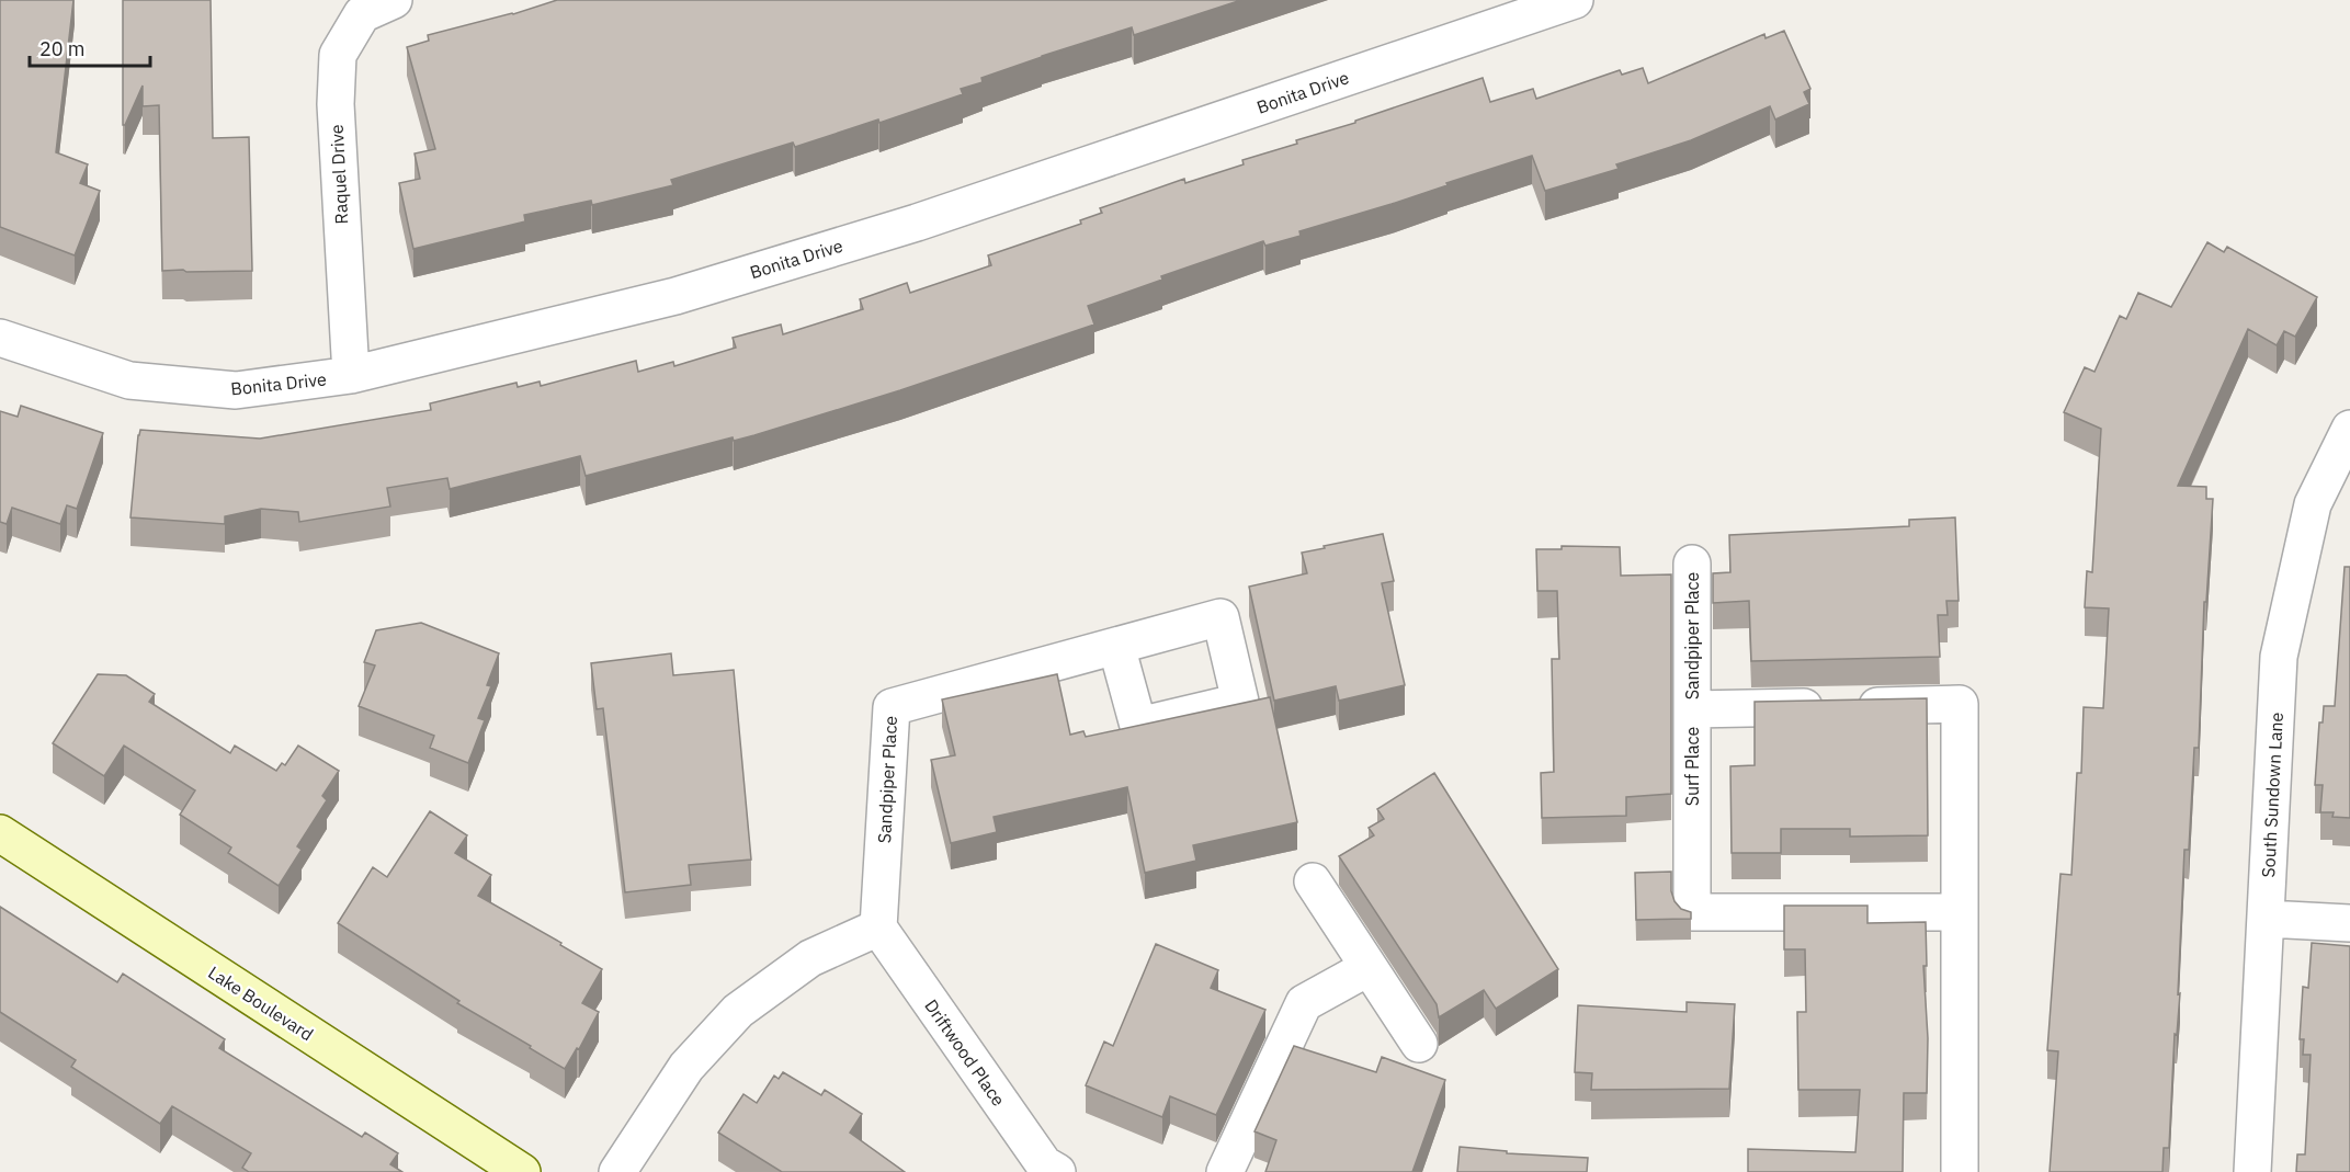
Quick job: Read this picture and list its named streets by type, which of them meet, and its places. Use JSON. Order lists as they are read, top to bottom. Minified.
{"streets":{"main road":["Lake Boulevard"],"street":["Bonita Drive","Raquel Drive","Sandpiper Place","Surf Place","South Sundown Lane","Driftwood Place"]},"crossings":[["Bonita Drive","Raquel Drive"],["Sandpiper Place","Surf Place"],["Sandpiper Place","Driftwood Place"]],"scale_bar":"20 m"}
